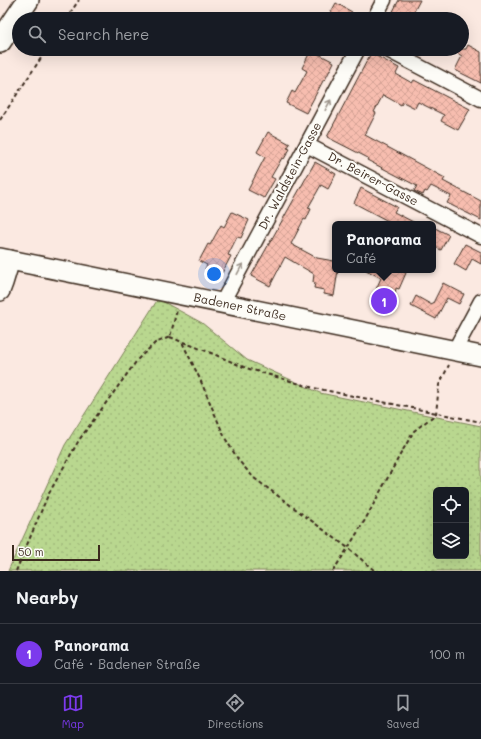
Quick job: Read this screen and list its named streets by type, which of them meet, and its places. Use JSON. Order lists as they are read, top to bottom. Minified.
{"streets":{"street":["Dr. Waldstein-Gasse","Dr. Beirer-Gasse","Badener Straße"]},"crossings":[["Dr. Waldstein-Gasse","Dr. Beirer-Gasse"],["Dr. Waldstein-Gasse","Badener Straße"]],"one_way":["Dr. Waldstein-Gasse"],"scale_bar":"50 m","page":{"search":"Search here","popup":["Panorama","Café"],"pins":"1","scale":"50 m","heading":"Nearby","list":[{"mark":"1","name":"Panorama","note":"Café · Badener Straße","value":"100 m"}],"nav":["Map","Directions","Saved"]}}
